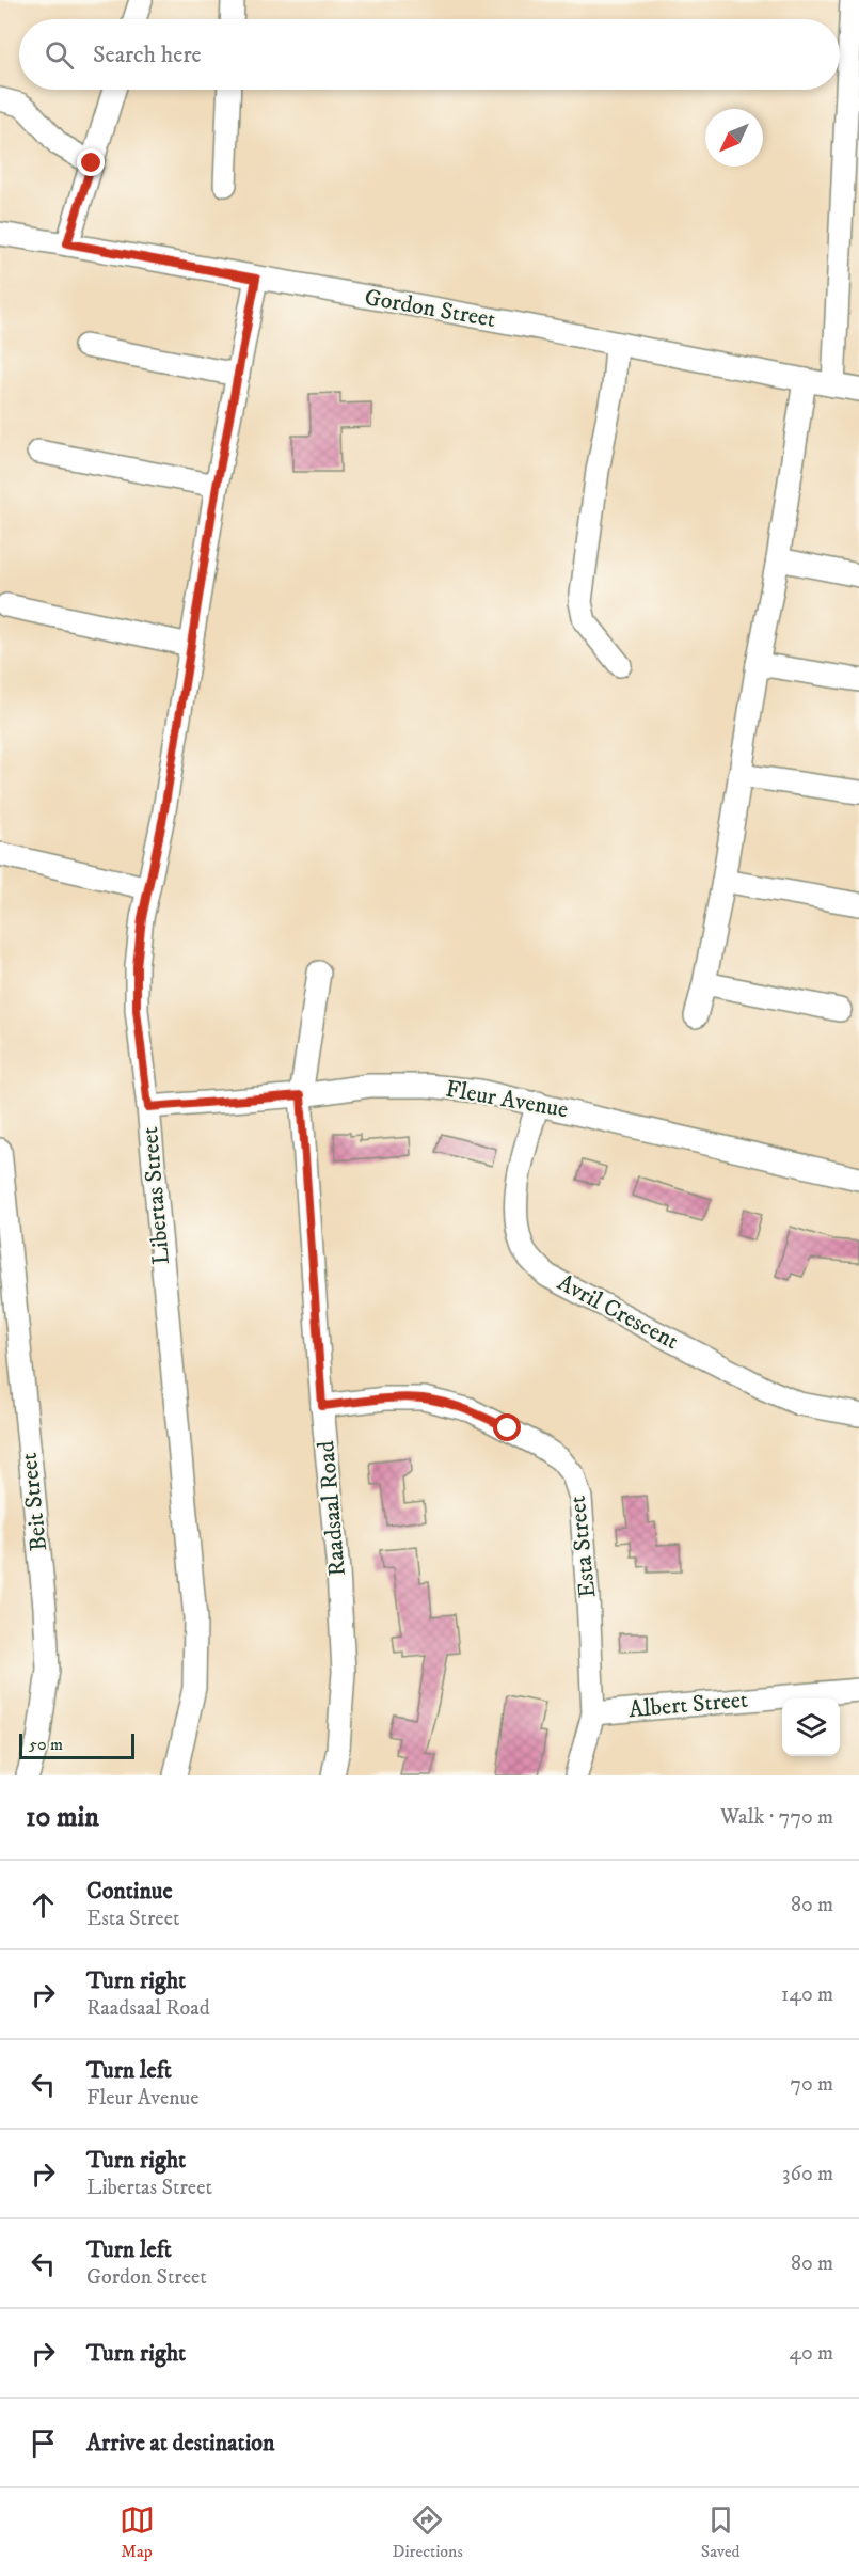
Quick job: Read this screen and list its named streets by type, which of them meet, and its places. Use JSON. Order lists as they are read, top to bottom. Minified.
{"streets":{"street":["Gordon Street","Fleur Avenue","Libertas Street","Avril Crescent","Beit Street","Raadsaal Road","Esta Street","Albert Street"]},"crossings":[["Gordon Street","Libertas Street"],["Fleur Avenue","Libertas Street"],["Fleur Avenue","Avril Crescent"],["Fleur Avenue","Raadsaal Road"],["Raadsaal Road","Esta Street"],["Esta Street","Albert Street"]],"scale_bar":"50 m","north":"bottom left","page":{"search":"Search here","scale":"50 m","heading":["10 min","Walk · 770 m"],"list":[["Continue","Esta Street","80 m"],["Turn right","Raadsaal Road","140 m"],["Turn left","Fleur Avenue","70 m"],["Turn right","Libertas Street","360 m"],["Turn left","Gordon Street","80 m"],["Turn right","40 m"],"Arrive at destination"],"nav":["Map","Directions","Saved"]}}
